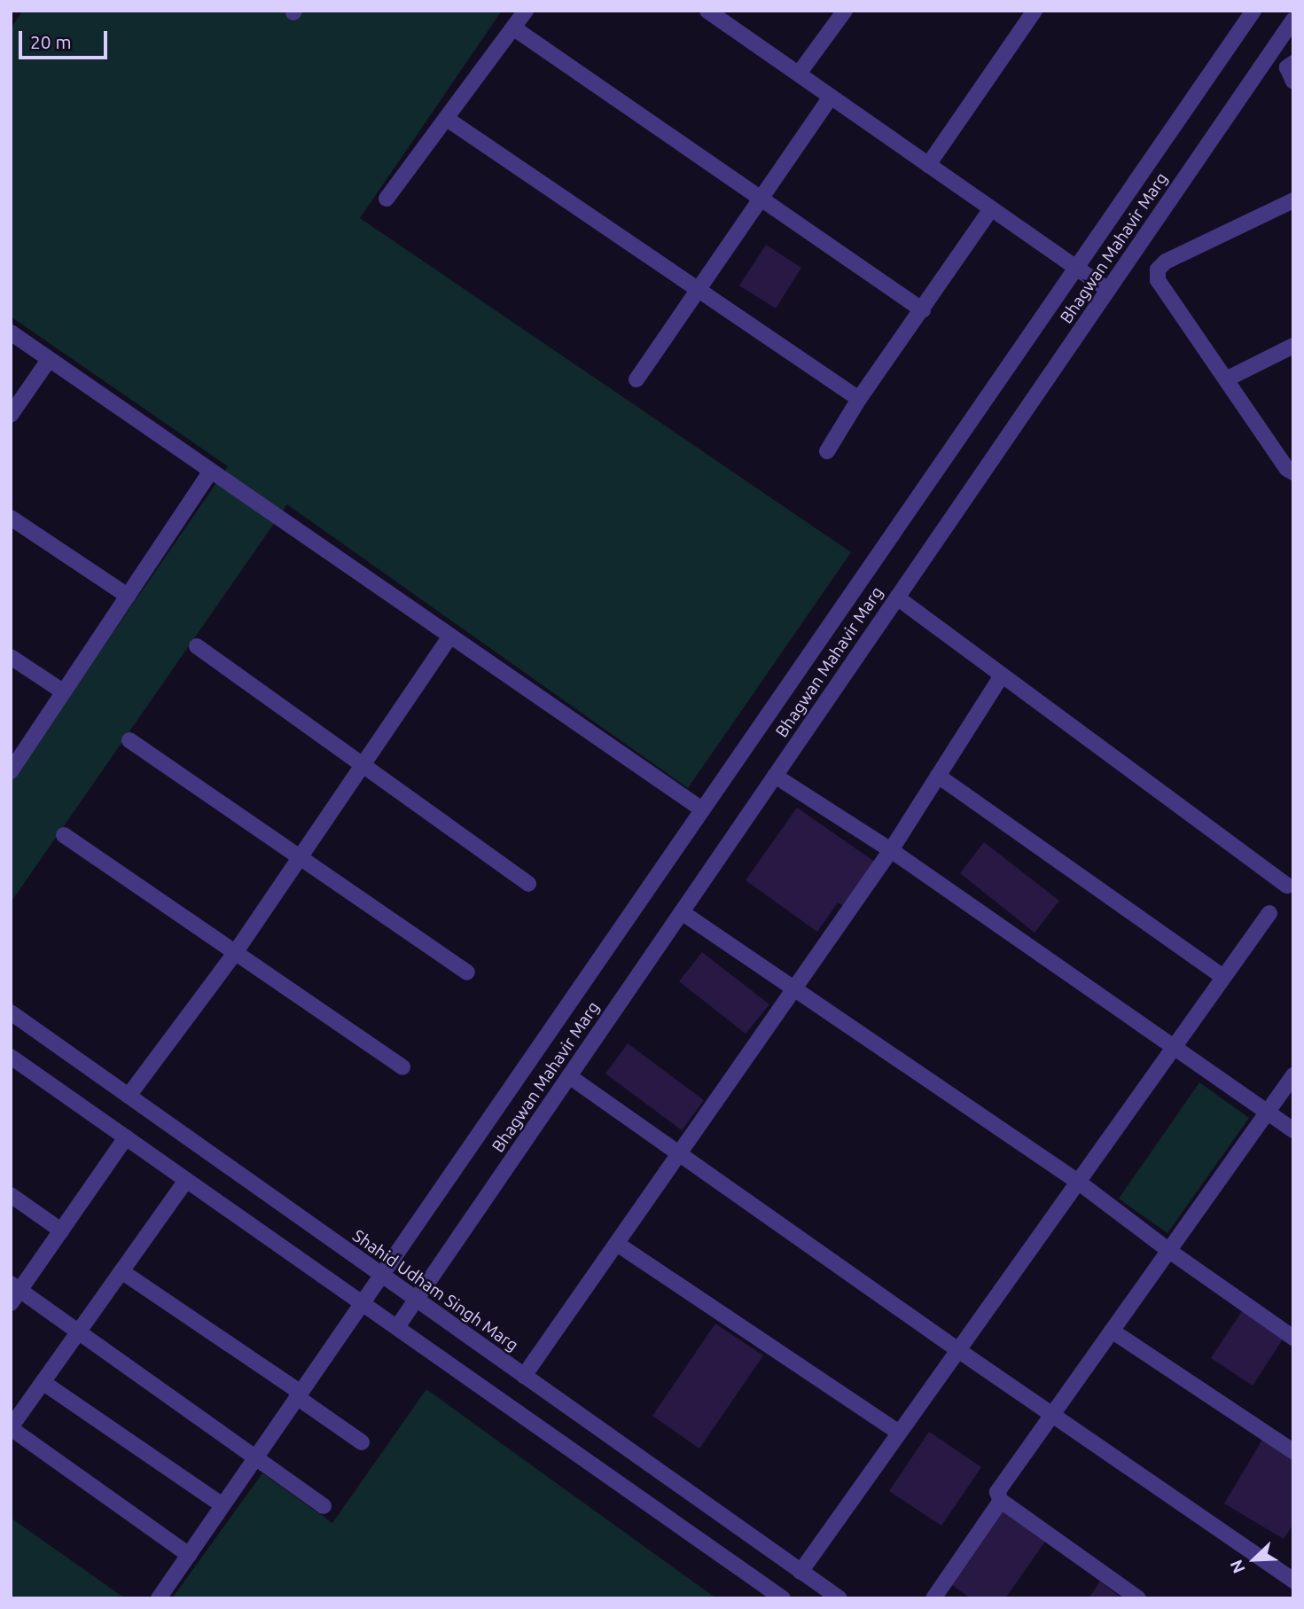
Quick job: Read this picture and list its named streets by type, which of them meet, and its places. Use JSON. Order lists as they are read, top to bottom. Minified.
{"streets":{"street":["Bhagwan Mahavir Marg","Shahid Udham Singh Marg"]},"crossings":[["Bhagwan Mahavir Marg","Shahid Udham Singh Marg"]],"scale_bar":"20 m","north":"bottom left"}
